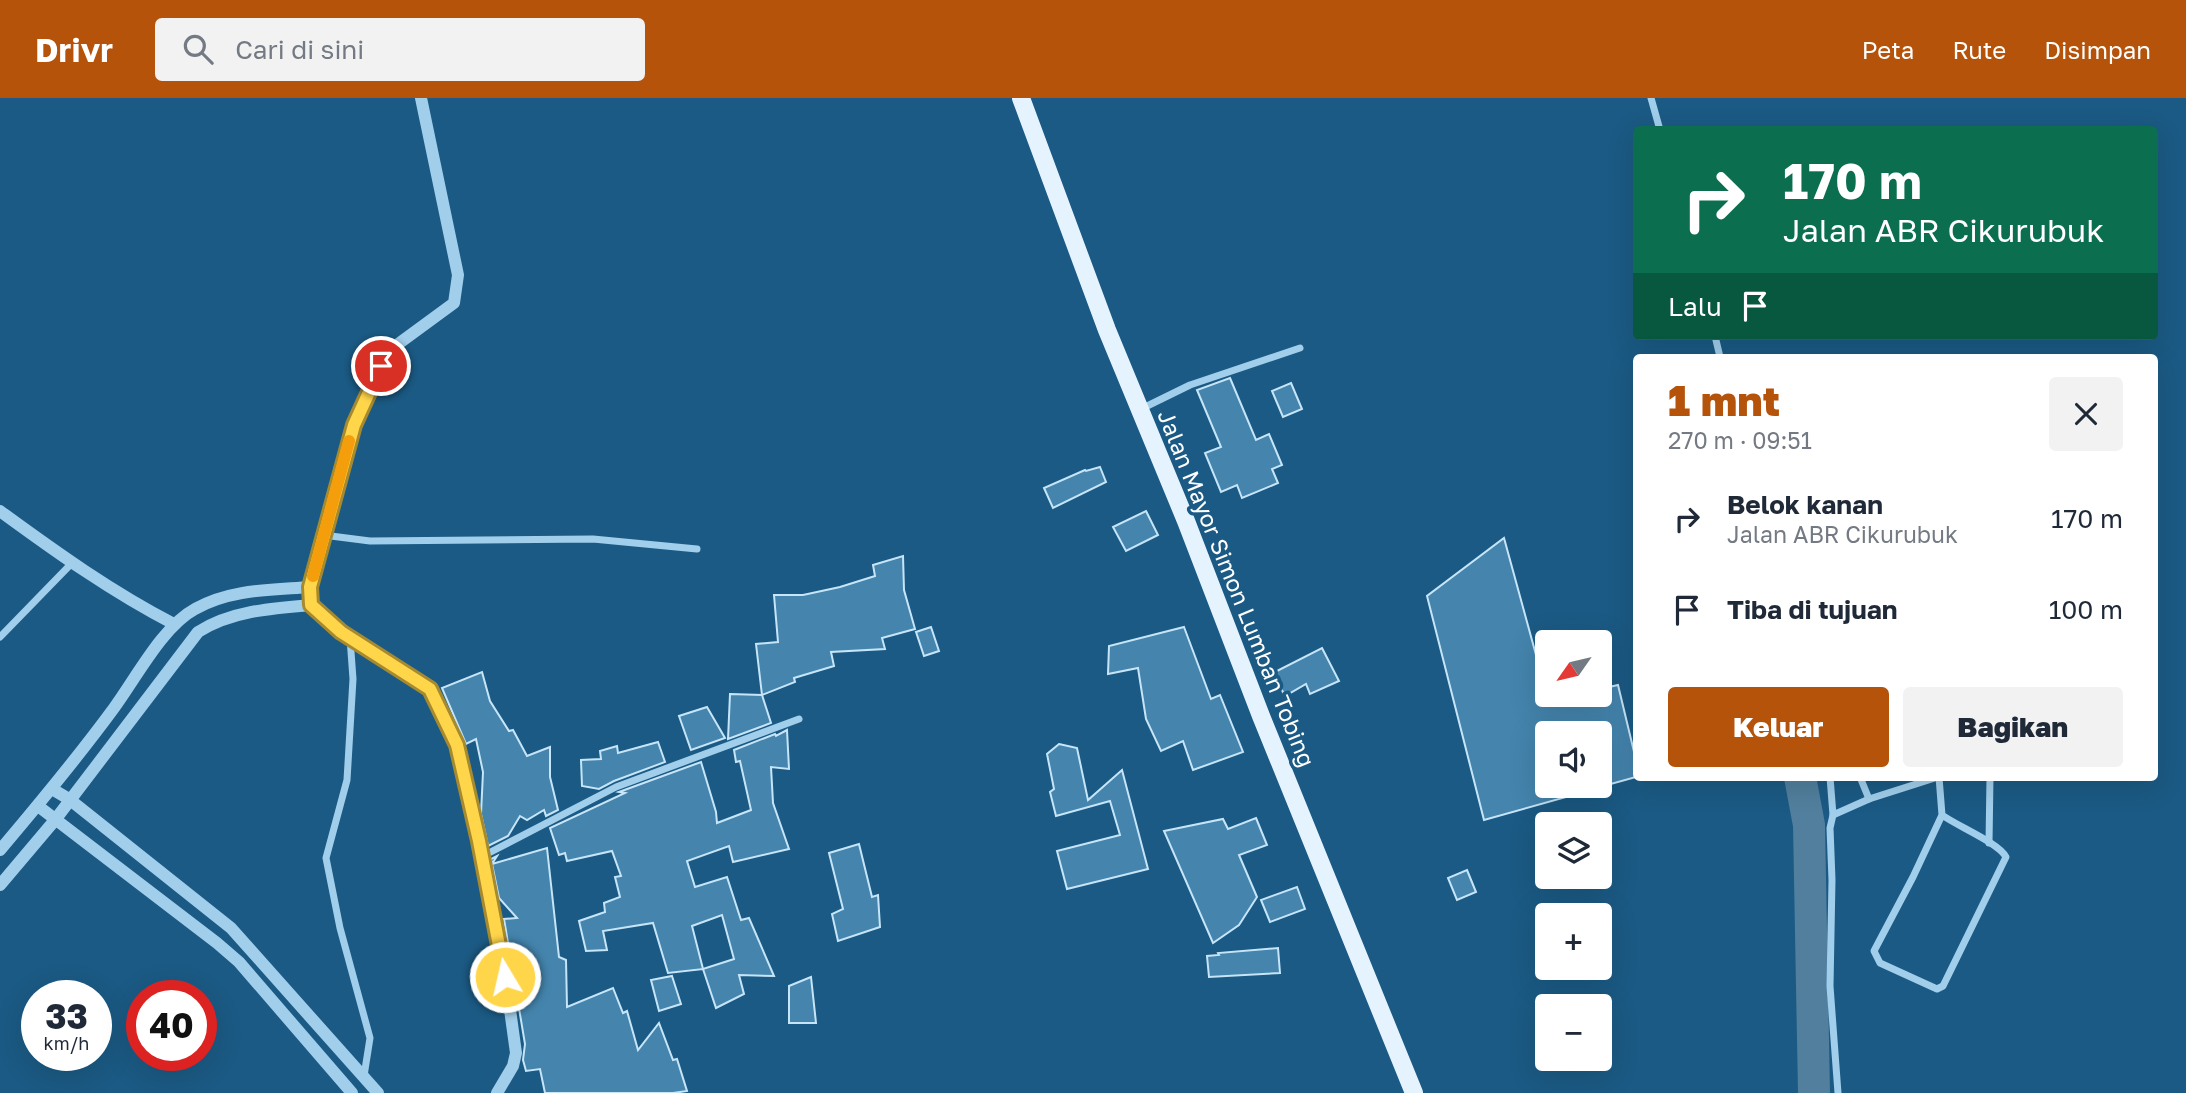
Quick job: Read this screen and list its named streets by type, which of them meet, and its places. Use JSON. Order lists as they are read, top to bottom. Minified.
{"streets":{"main road":["Jalan Mayor Simon Lumban Tobing"]},"north":"bottom left","page":{"header":"Drivr","search":"Cari di sini","nav":["Peta","Rute","Disimpan"],"turn":["170 m","Jalan ABR Cikurubuk"],"then":"Lalu","heading":["1 mnt","270 m · 09:51"],"list":[{"name":"Belok kanan","note":"Jalan ABR Cikurubuk","value":"170 m"},{"name":"Tiba di tujuan","value":"100 m"}],"map_buttons":["+","−"],"buttons":["Keluar","Bagikan"],"speed":"33 km/h","limit":"40"}}
